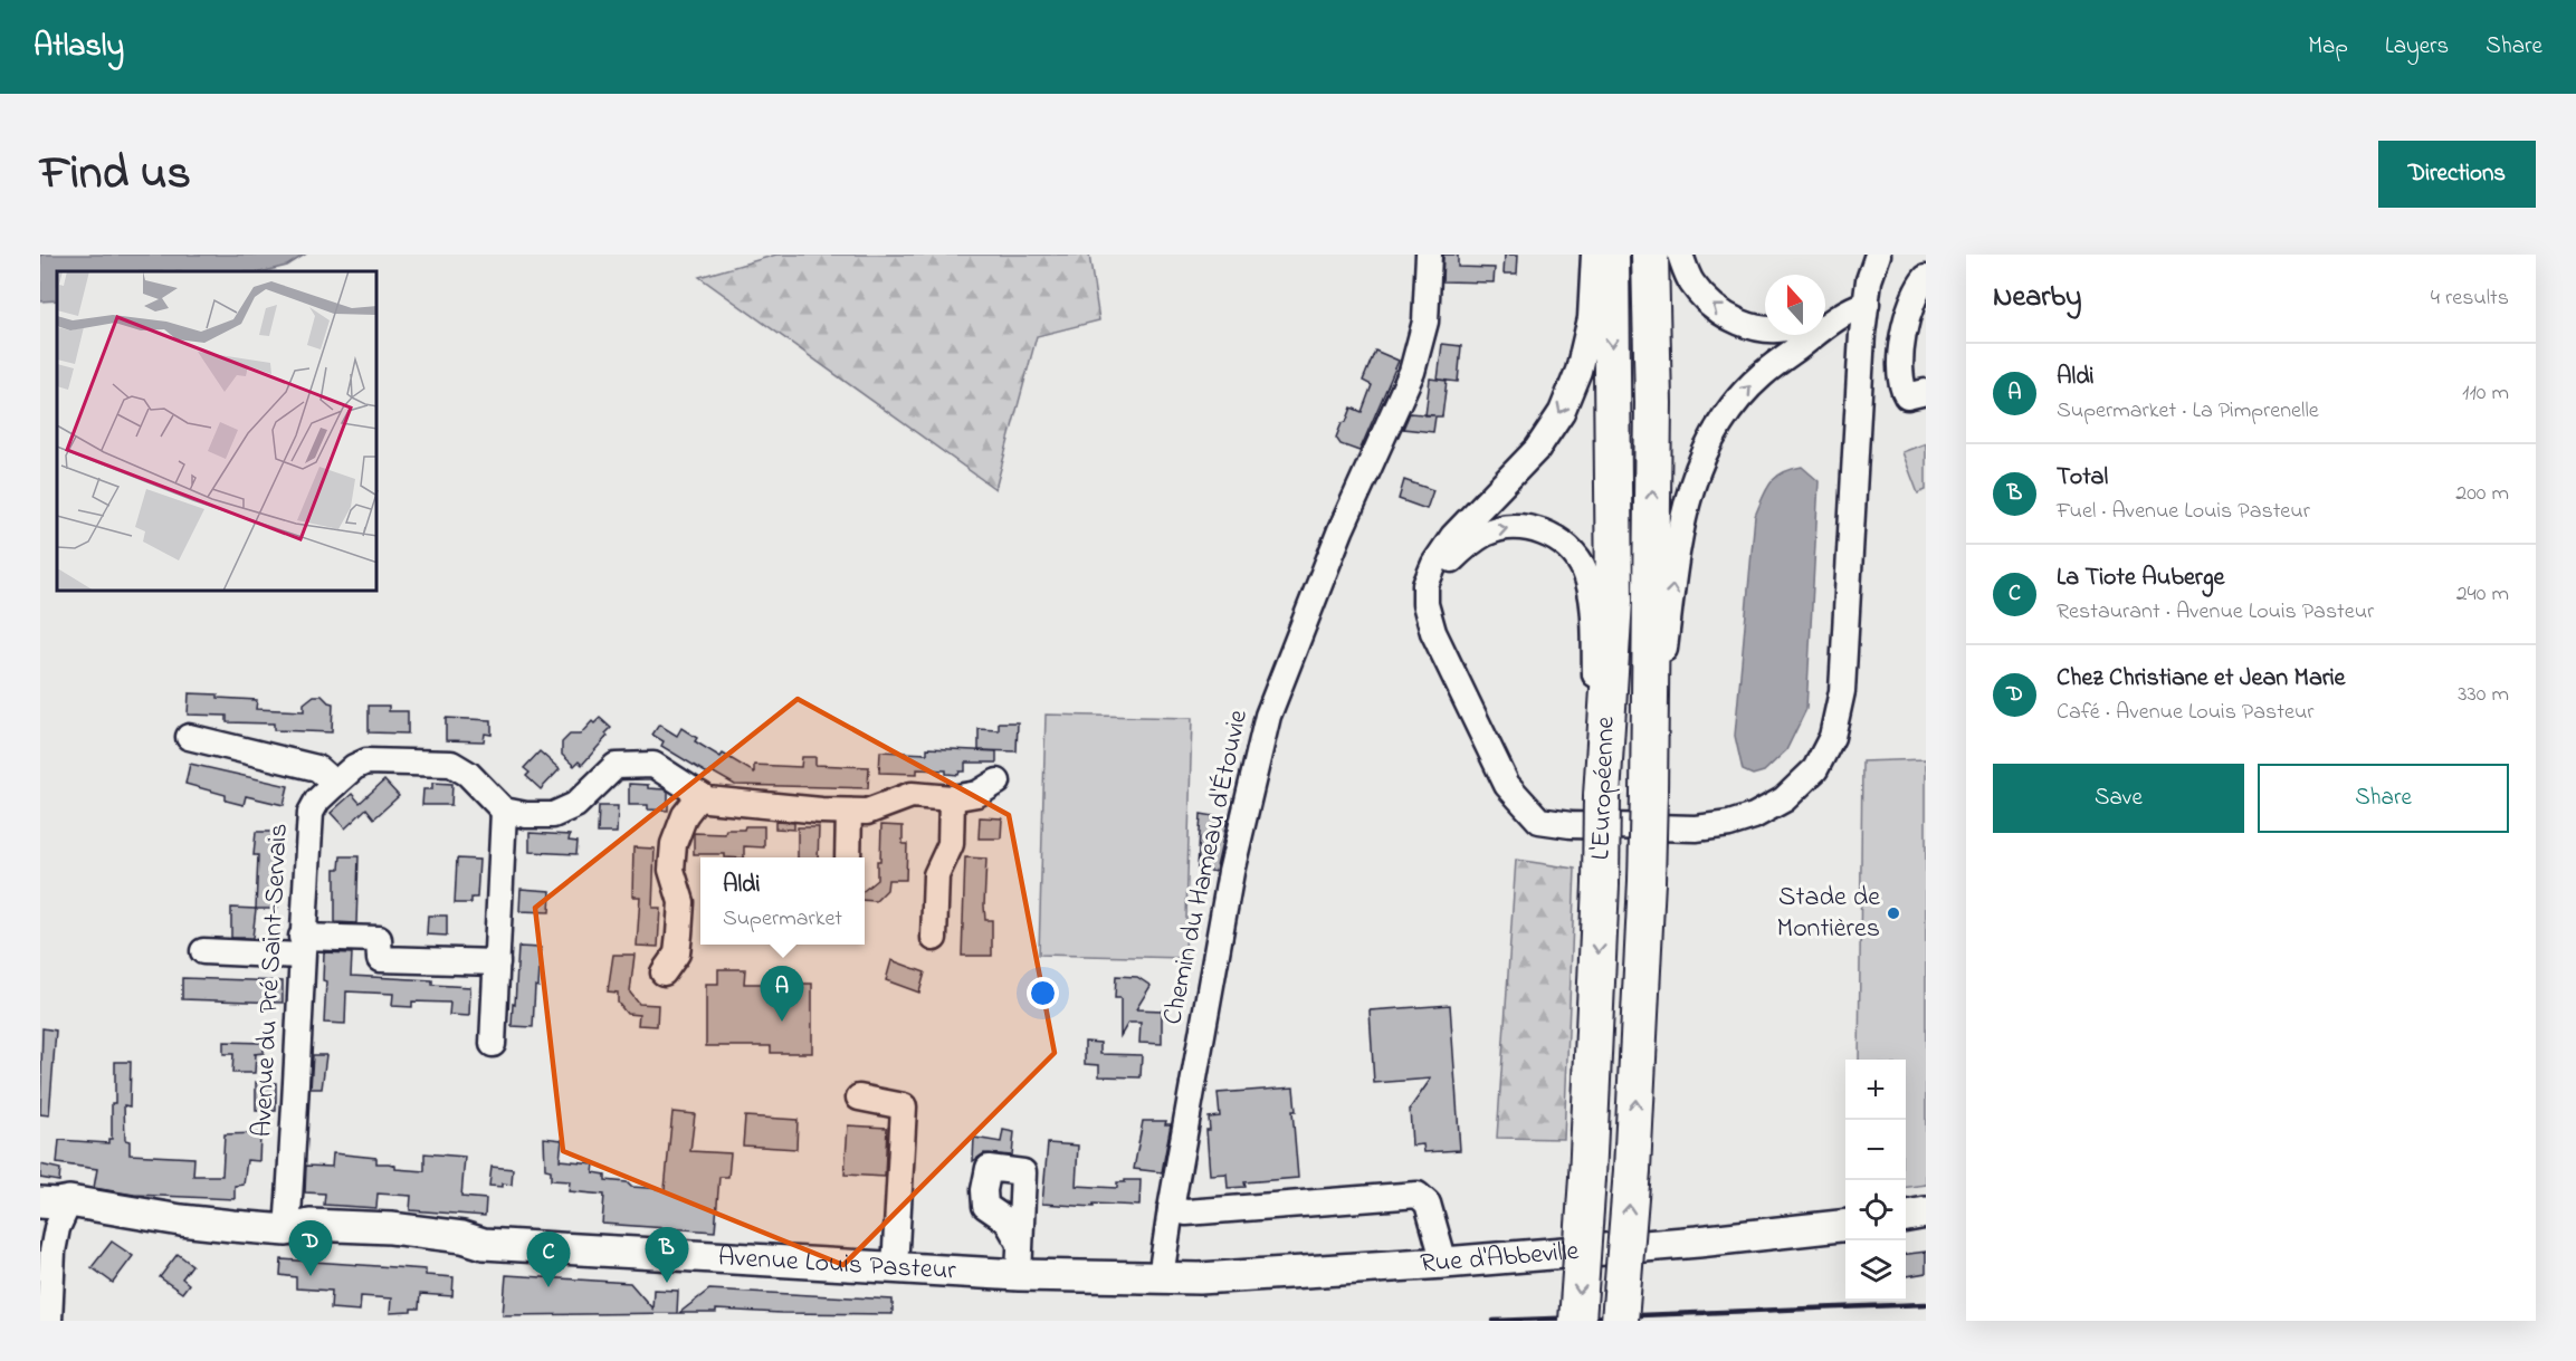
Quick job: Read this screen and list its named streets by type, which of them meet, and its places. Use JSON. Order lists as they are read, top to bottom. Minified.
{"streets":{"highway":["L'Européenne"],"main road":["Rue d'Abbeville","Avenue Louis Pasteur"],"street":["Chemin du Hameau d'Étouvie","Avenue du Pré Saint-Servais"]},"crossings":[["Chemin du Hameau d'Étouvie","Rue d'Abbeville"],["Chemin du Hameau d'Étouvie","Avenue Louis Pasteur"],["Avenue du Pré Saint-Servais","Avenue Louis Pasteur"],["Rue d'Abbeville","Avenue Louis Pasteur"]],"places":["Stade de Montières"],"north":"top","page":{"header":"Atlasly","nav":["Map","Layers","Share"],"title":"Find us","buttons":["Directions",["Save","Share"]],"heading":["Nearby","4 results"],"list":[{"mark":"A","name":"Aldi","note":"Supermarket · La Pimprenelle","value":"110 m"},{"mark":"B","name":"Total","note":"Fuel · Avenue Louis Pasteur","value":"200 m"},{"mark":"C","name":"La Tiote Auberge","note":"Restaurant · Avenue Louis Pasteur","value":"240 m"},{"mark":"D","name":"Chez Christiane et Jean Marie","note":"Café · Avenue Louis Pasteur","value":"330 m"}],"popup":["Aldi","Supermarket"],"pins":["A","D","B","C"],"map_buttons":["+","−"]}}
